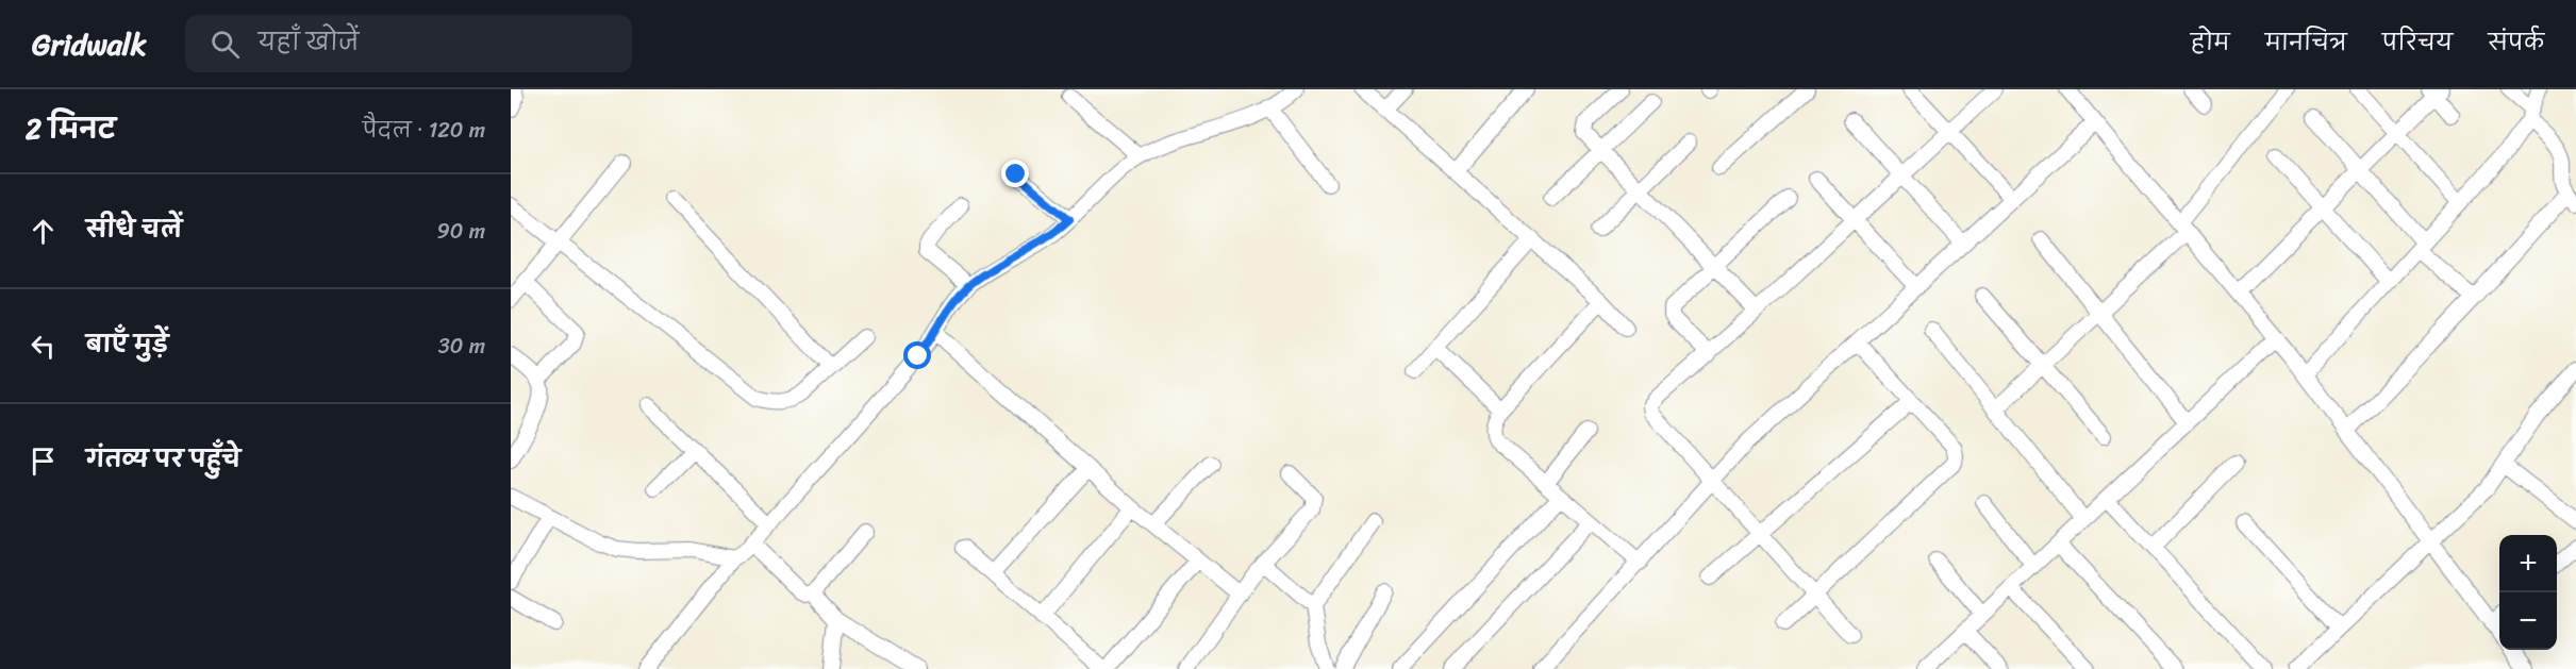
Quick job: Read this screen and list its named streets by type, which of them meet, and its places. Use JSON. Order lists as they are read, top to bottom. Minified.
{"page":{"header":"Gridwalk","search":"यहाँ खोजें","nav":["होम","मानचित्र","परिचय","संपर्क"],"heading":["2 मिनट","पैदल · 120 m"],"list":[["सीधे चलें","90 m"],["बाएँ मुड़ें","30 m"],"गंतव्य पर पहुँचे"],"map_buttons":["+","−"]}}
